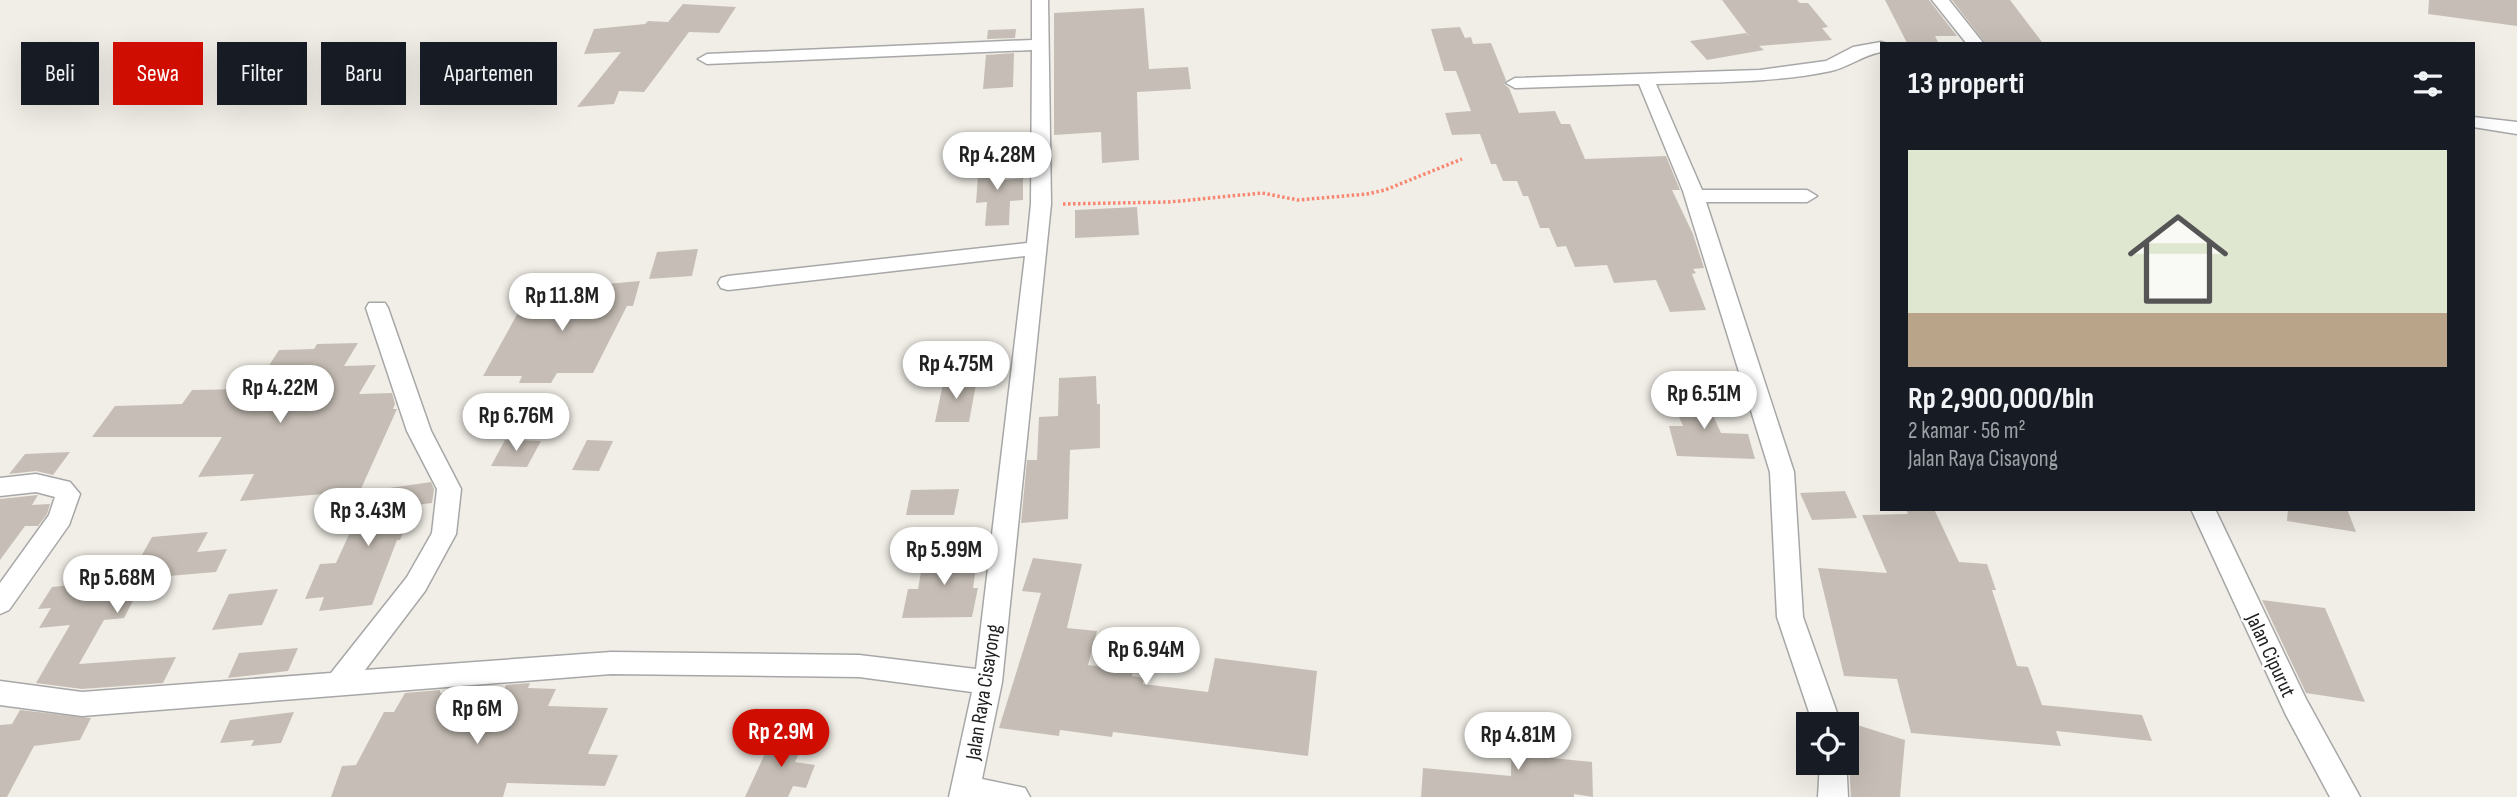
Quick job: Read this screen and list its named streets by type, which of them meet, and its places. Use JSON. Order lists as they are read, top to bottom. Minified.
{"streets":{"street":["Jalan Cipurut","Jalan Raya Cisayong"]},"page":{"chip":["Beli","Sewa","Filter","Baru","Apartemen"],"heading":"13 properti","list":[{"name":"Rp 2,900,000/bln","note":"2 kamar · 56 m² · Jalan Raya Cisayong"}],"price":["Rp 4.28M","Rp 11.8M","Rp 4.75M","Rp 4.22M","Rp 6.51M","Rp 6.76M","Rp 3.43M","Rp 5.99M","Rp 5.68M","Rp 6.94M","Rp 6M","Rp 2.9M","Rp 4.81M"]}}
